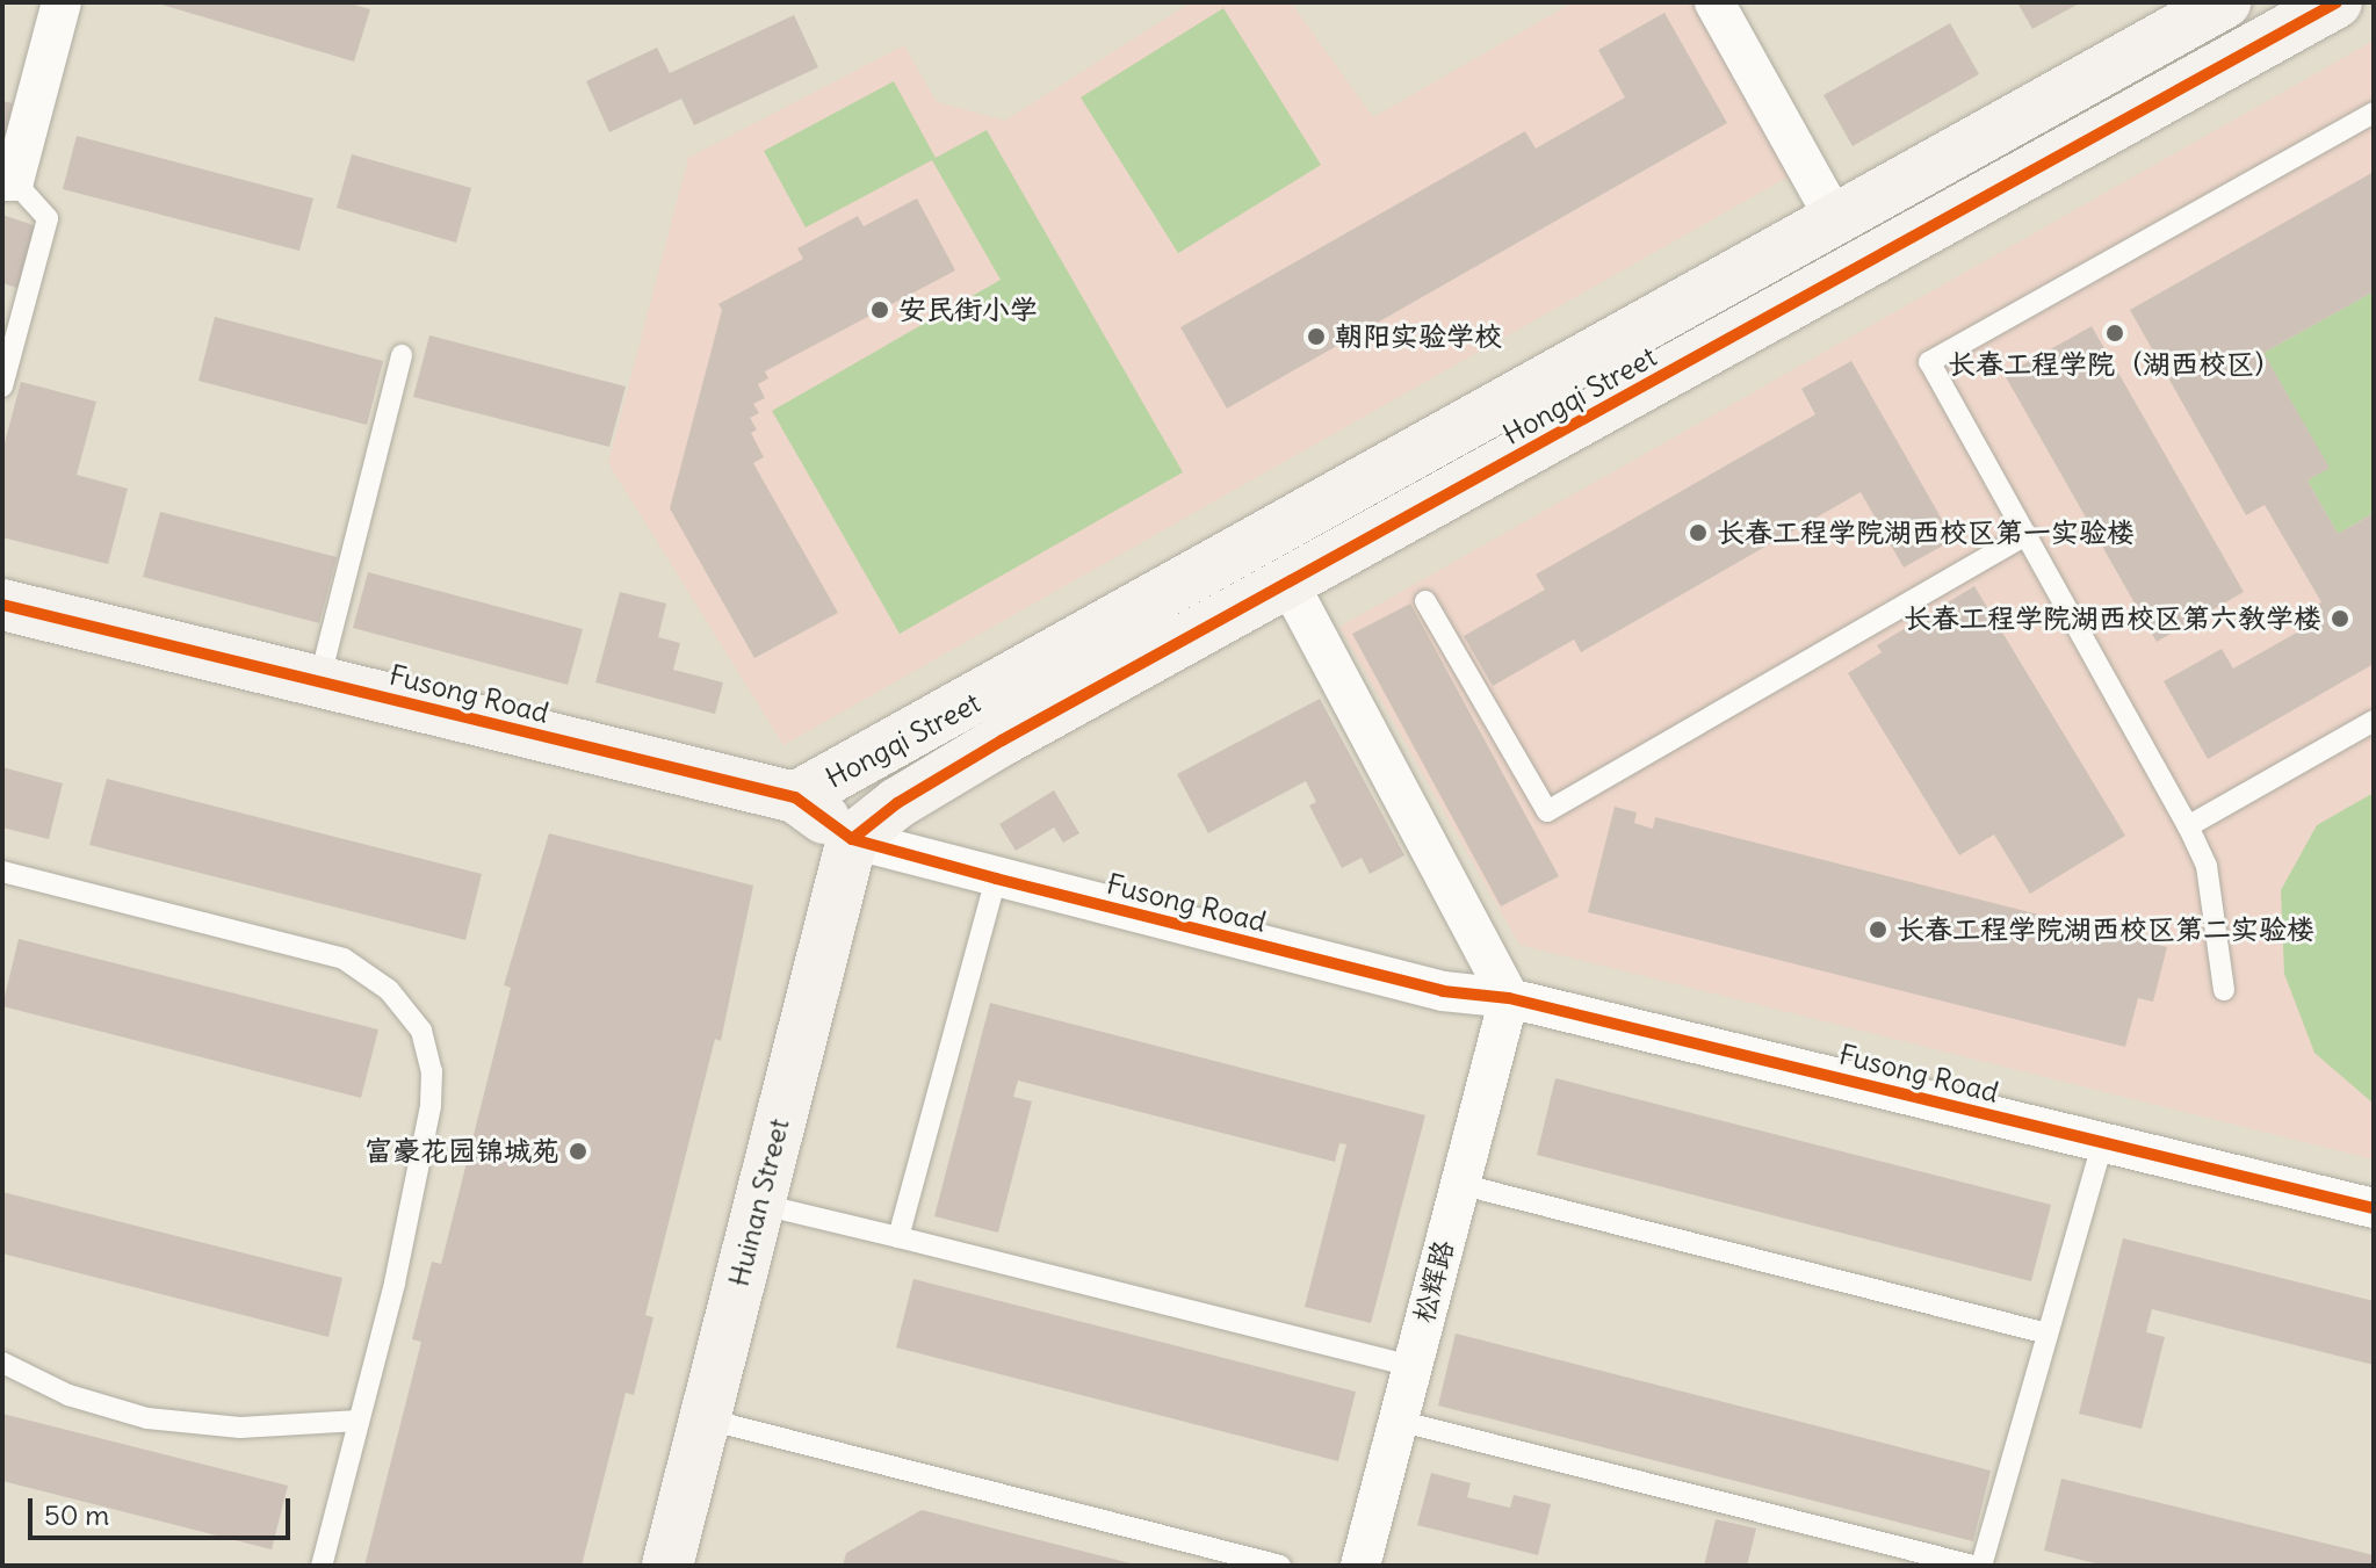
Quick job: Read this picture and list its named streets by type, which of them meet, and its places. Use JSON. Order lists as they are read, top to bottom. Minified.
{"streets":{"street":["Hongqi Street","Fusong Road","Huinan Street","松辉路"]},"crossings":[["Hongqi Street","Fusong Road"],["Hongqi Street","Huinan Street"],["Fusong Road","Huinan Street"],["Fusong Road","松辉路"]],"places":["安民街小学","长春工程学院（湖西校区）","朝阳实验学校","长春工程学院湖西校区第一实验楼","长春工程学院湖西校区第六教学楼","长春工程学院湖西校区第二实验楼","富豪花园锦城苑"],"scale_bar":"50 m"}
